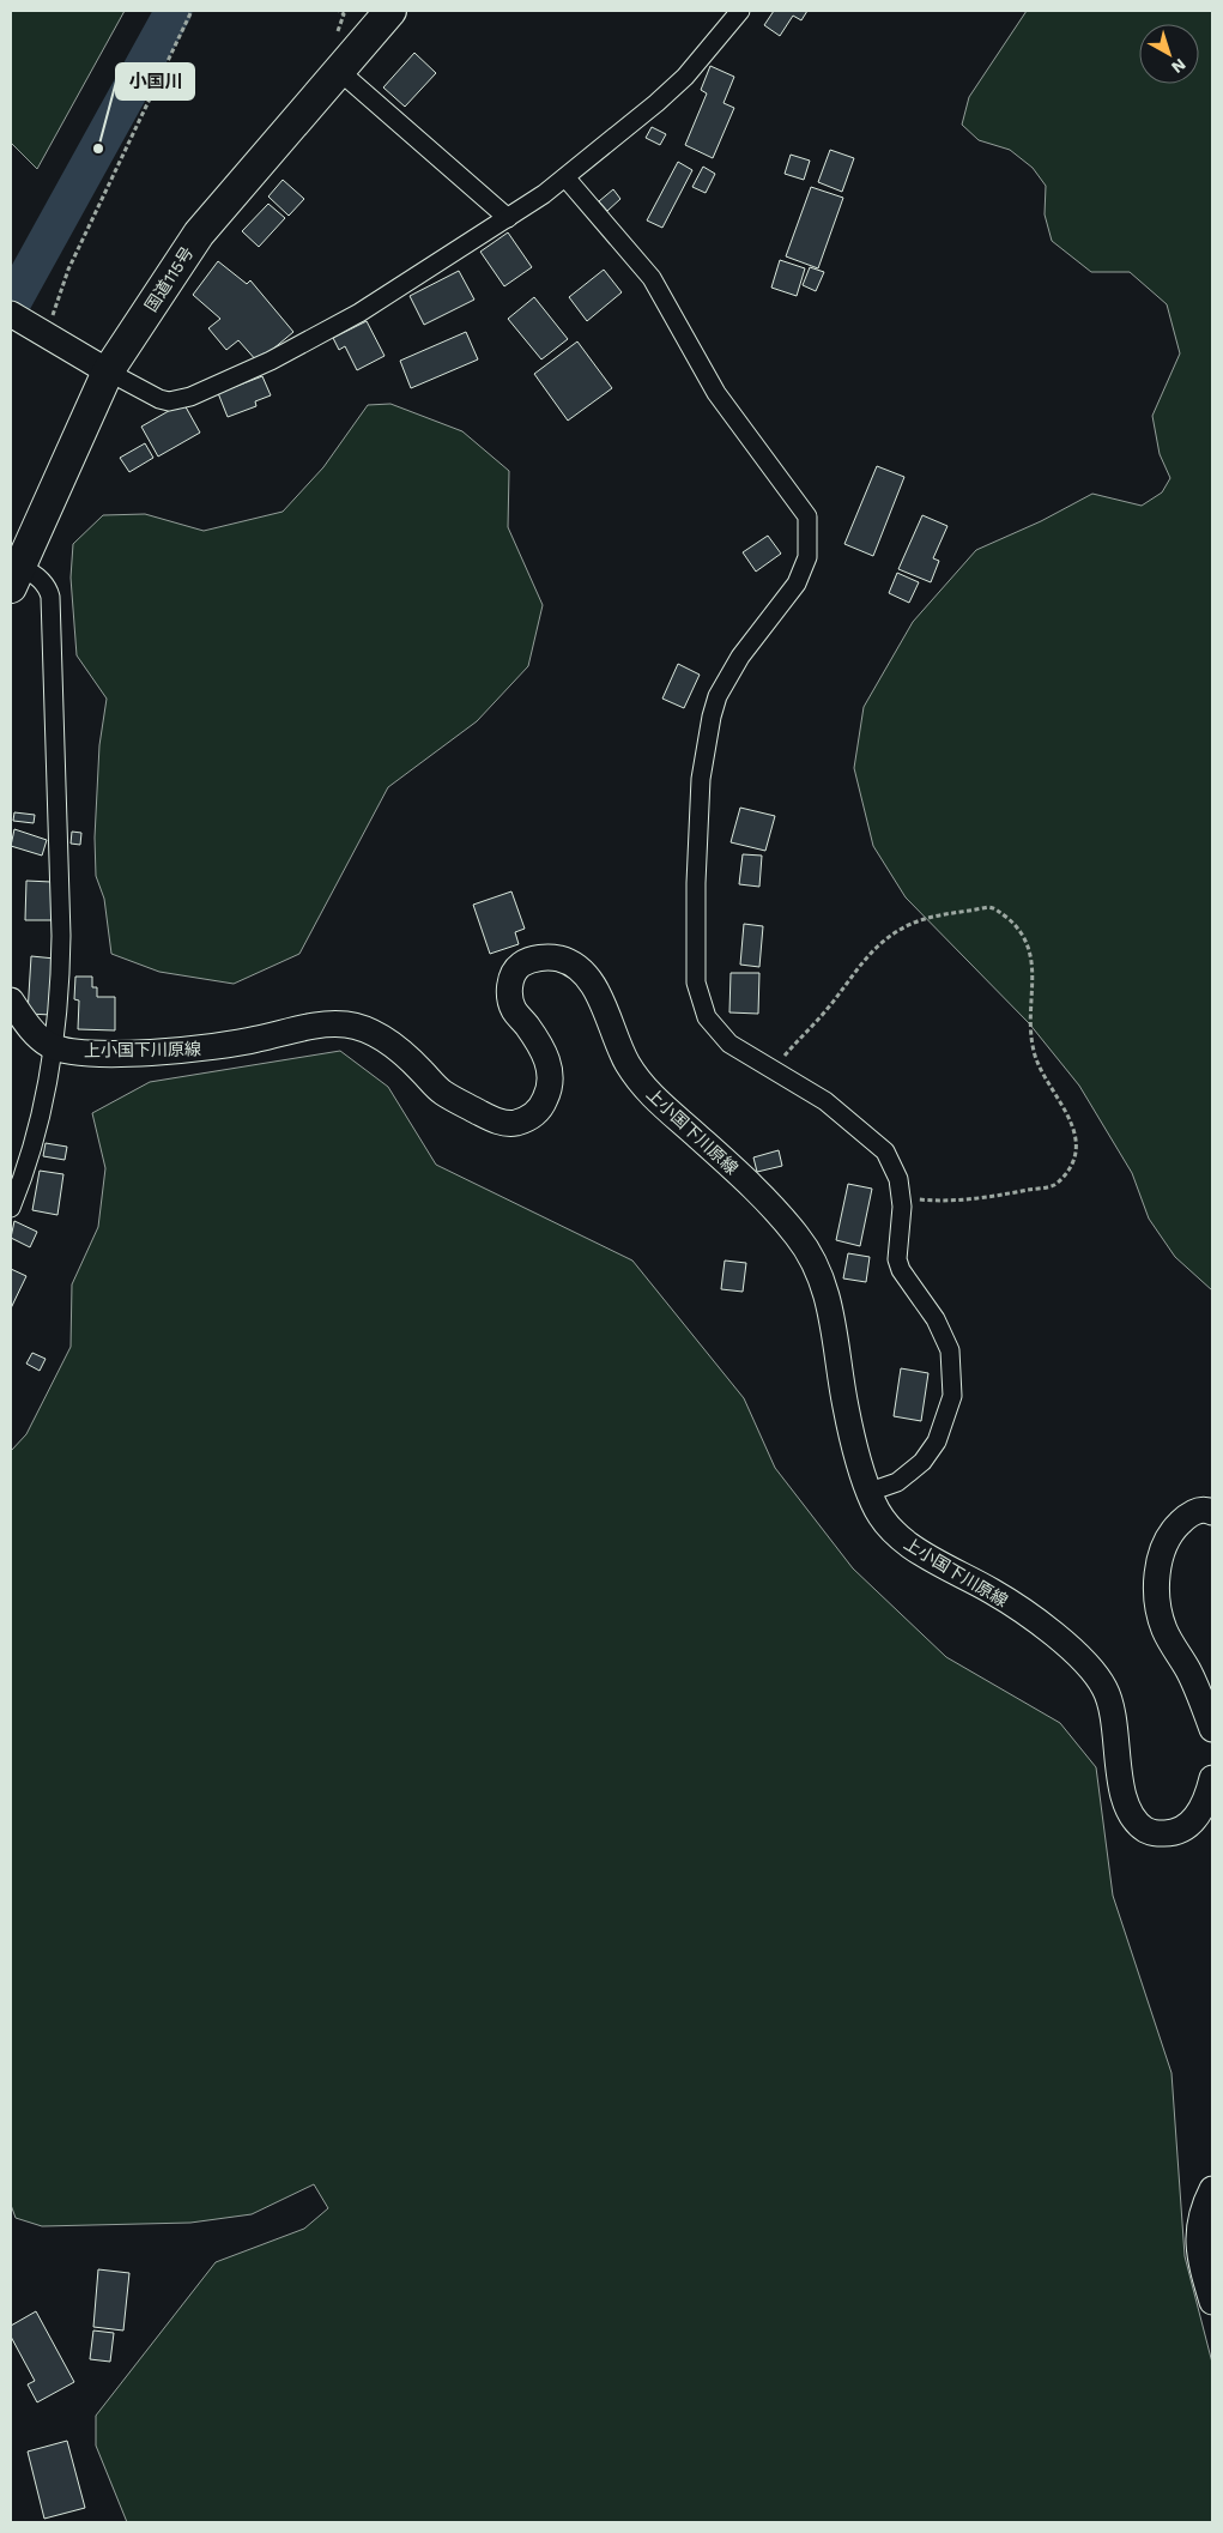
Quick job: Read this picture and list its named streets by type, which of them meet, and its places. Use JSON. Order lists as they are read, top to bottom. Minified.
{"streets":{"highway":["国道115号"],"main road":["上小国下川原線"]},"places":["小国川"],"north":"bottom right"}
